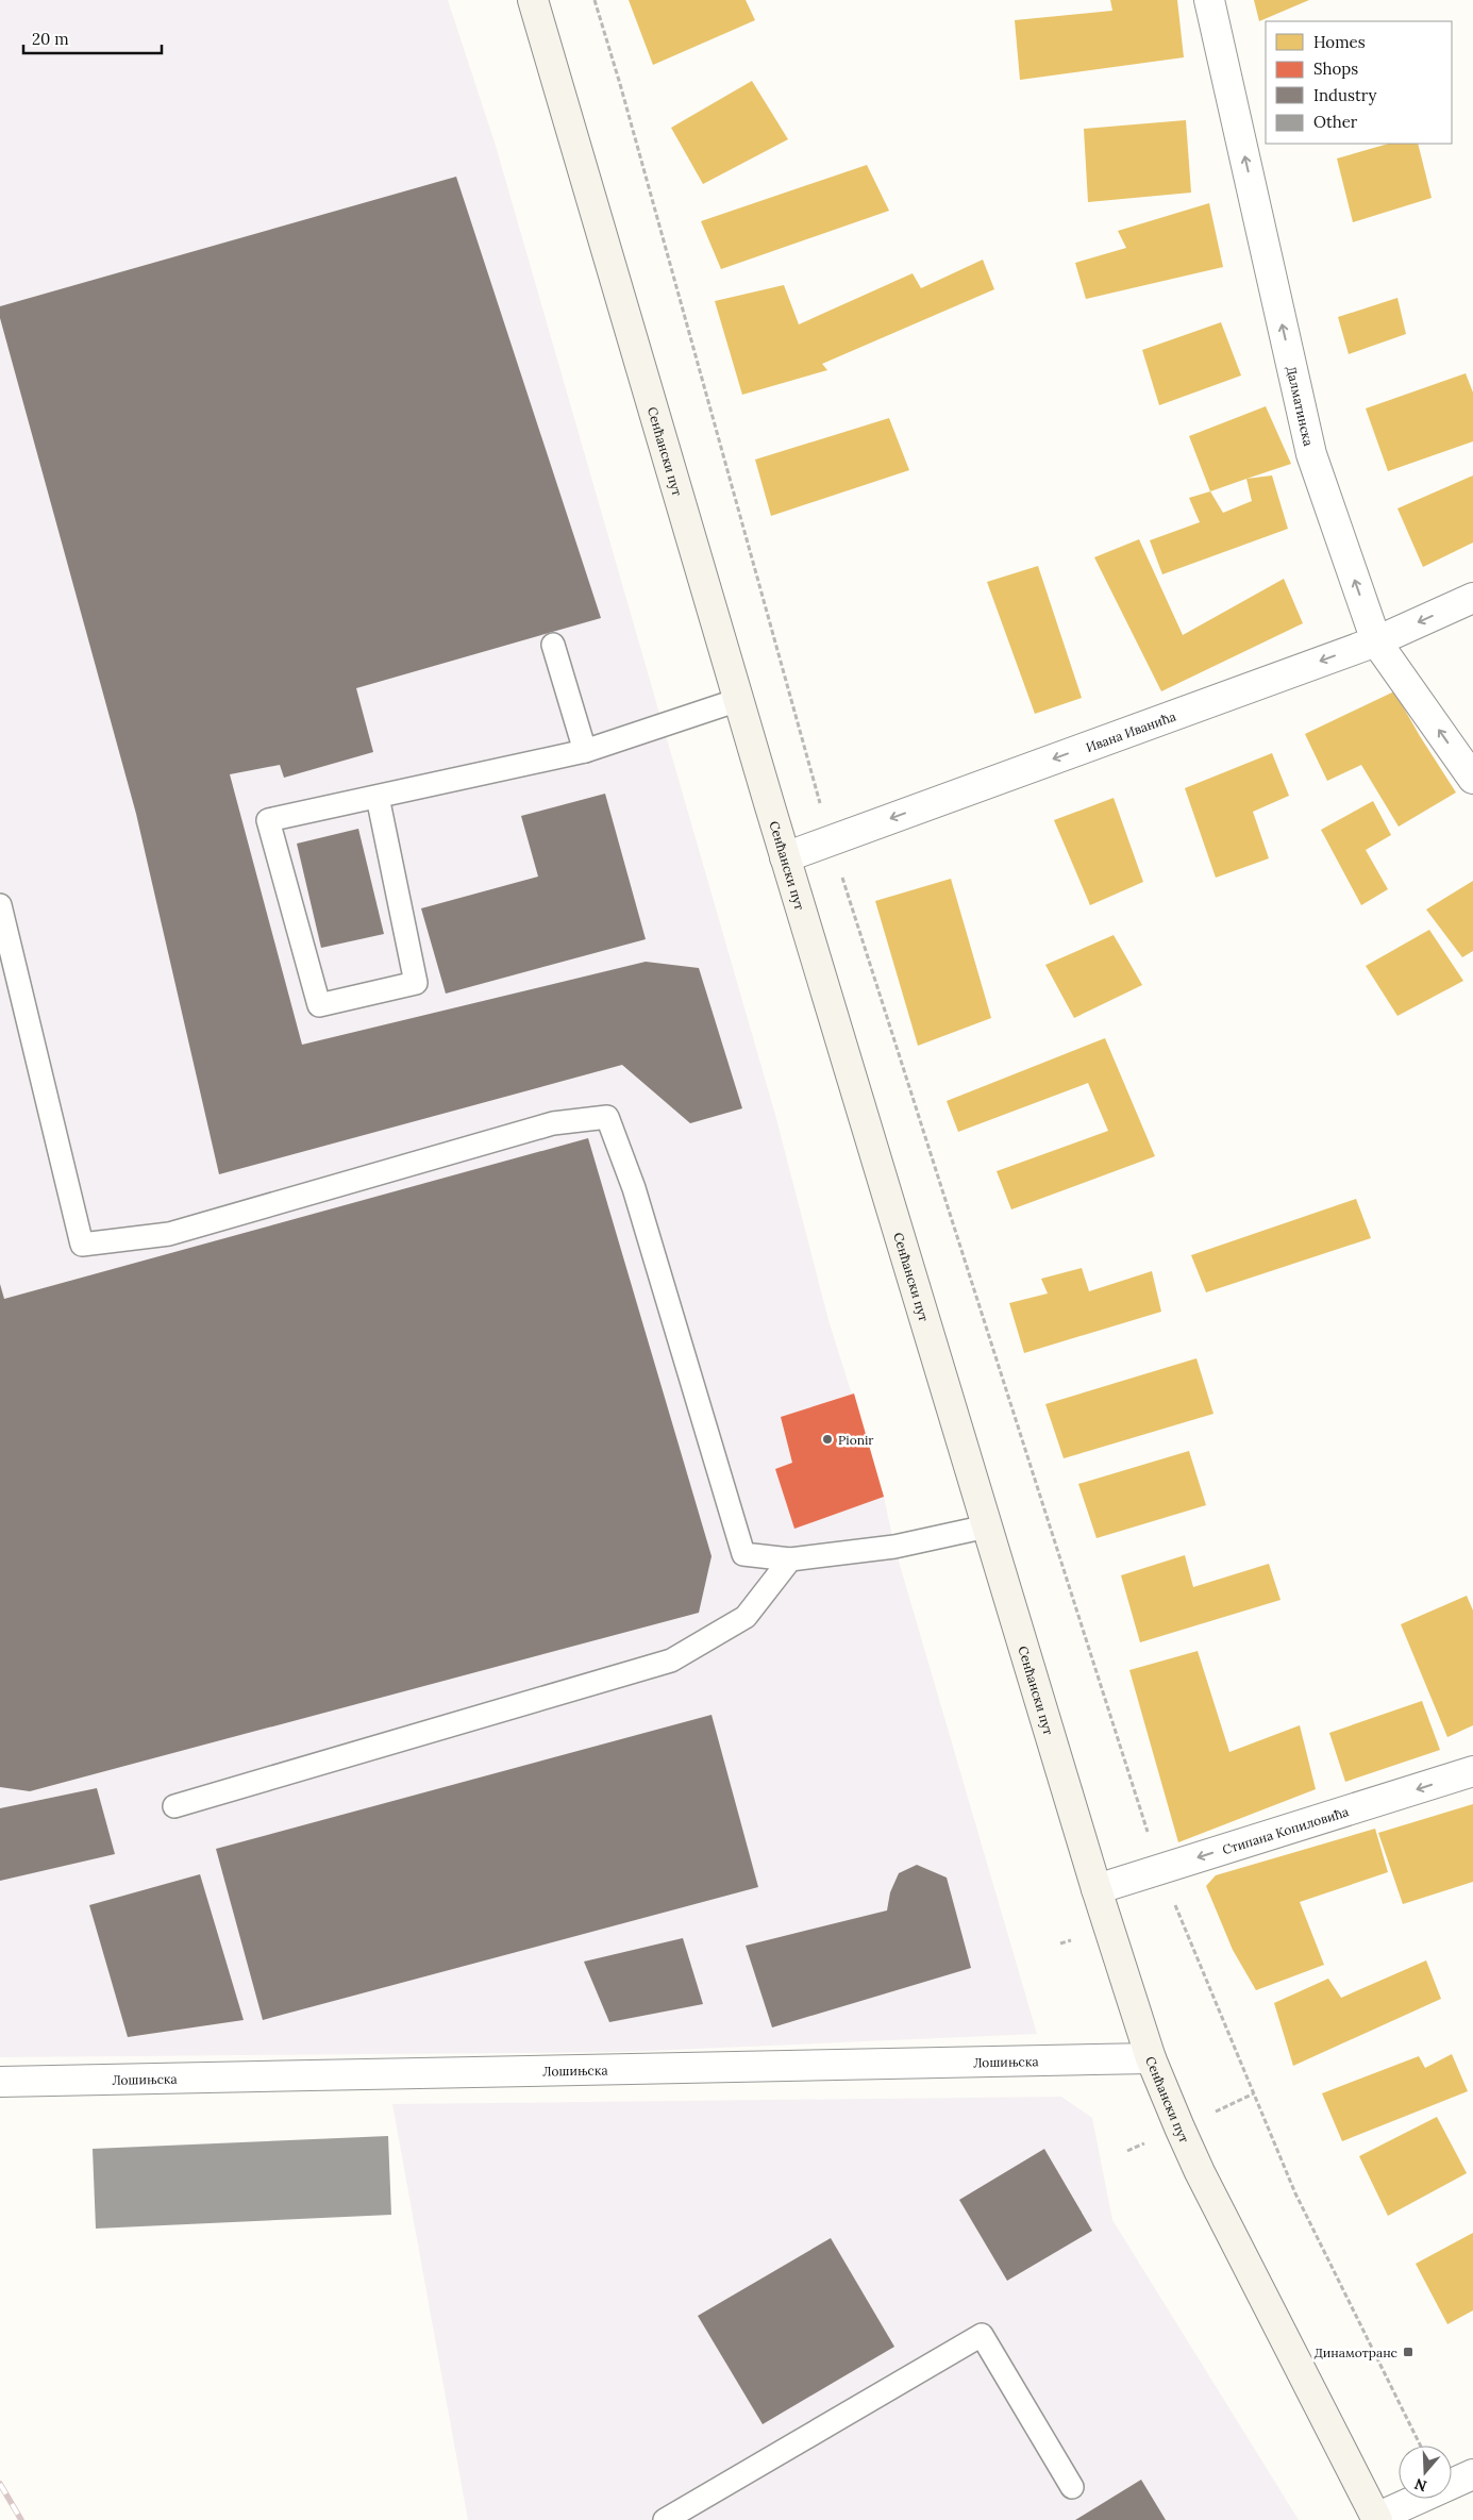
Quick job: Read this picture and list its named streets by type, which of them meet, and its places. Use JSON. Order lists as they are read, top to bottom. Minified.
{"streets":{"main road":["Сенћански пут"],"street":["Далматинска","Ивана Иванића","Стипана Копиловића","Лошињска"]},"crossings":[["Далматинска","Ивана Иванића"],["Сенћански пут","Ивана Иванића"],["Сенћански пут","Стипана Копиловића"],["Сенћански пут","Лошињска"]],"one_way":["Далматинска","Ивана Иванића","Стипана Копиловића"],"places":{"other":["Pionir"],"transit":["Динамотранс"]},"legend":["Homes","Shops","Industry","Other"],"scale_bar":"20 m","north":"bottom"}
